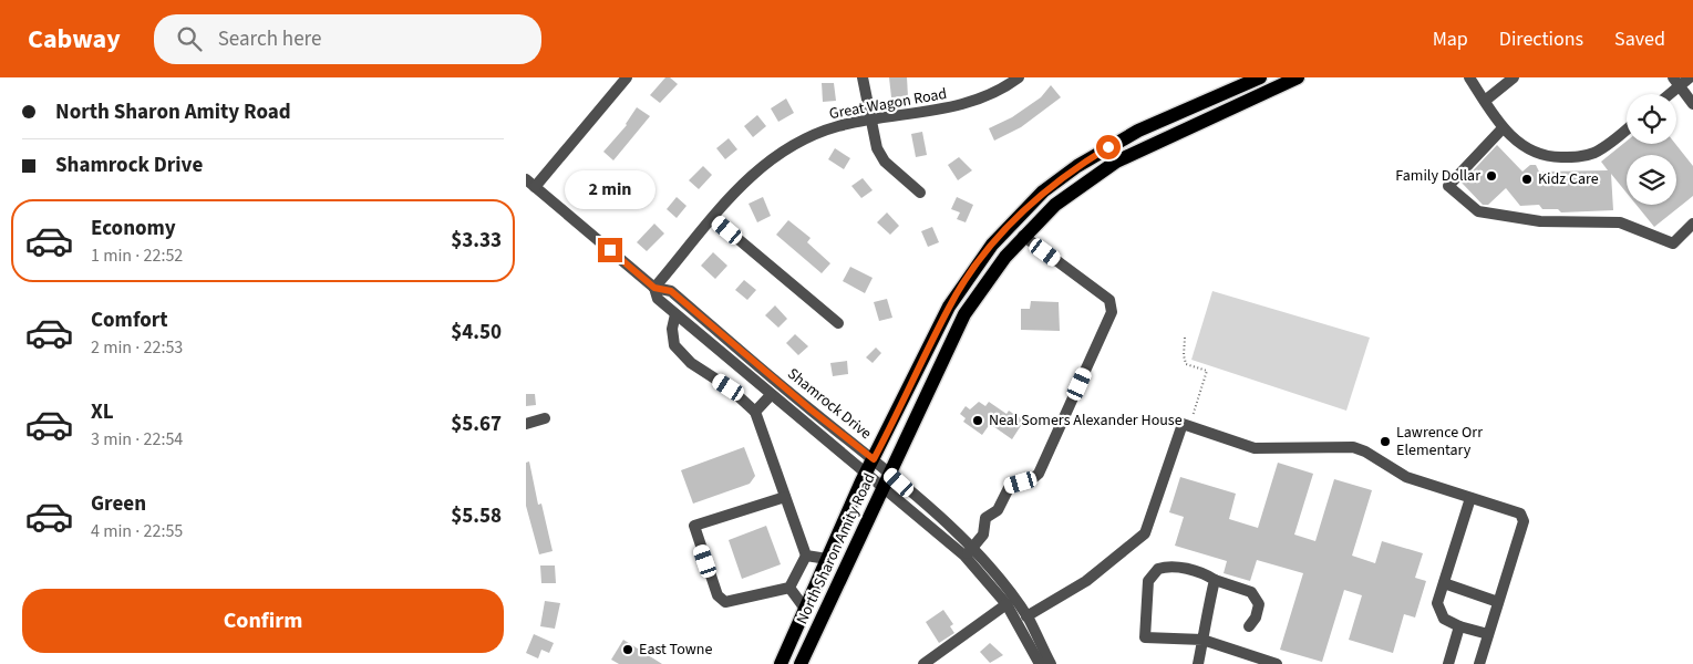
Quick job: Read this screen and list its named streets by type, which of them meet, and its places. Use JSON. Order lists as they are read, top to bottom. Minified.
{"streets":{"main road":["North Sharon Amity Road"],"street":["Great Wagon Road","Shamrock Drive"]},"crossings":[["Great Wagon Road","Shamrock Drive"],["Shamrock Drive","North Sharon Amity Road"]],"places":["Family Dollar","Kidz Care","Neal Somers Alexander House","Lawrence Orr Elementary","East Towne"],"page":{"header":"Cabway","search":"Search here","nav":["Map","Directions","Saved"],"banner":["North Sharon Amity Road","Shamrock Drive"],"bubble":"2 min","list":[{"name":"Economy","note":"1 min · 22:52","value":"$3.33"},{"name":"Comfort","note":"2 min · 22:53","value":"$4.50"},{"name":"XL","note":"3 min · 22:54","value":"$5.67"},{"name":"Green","note":"4 min · 22:55","value":"$5.58"}],"buttons":"Confirm"}}
